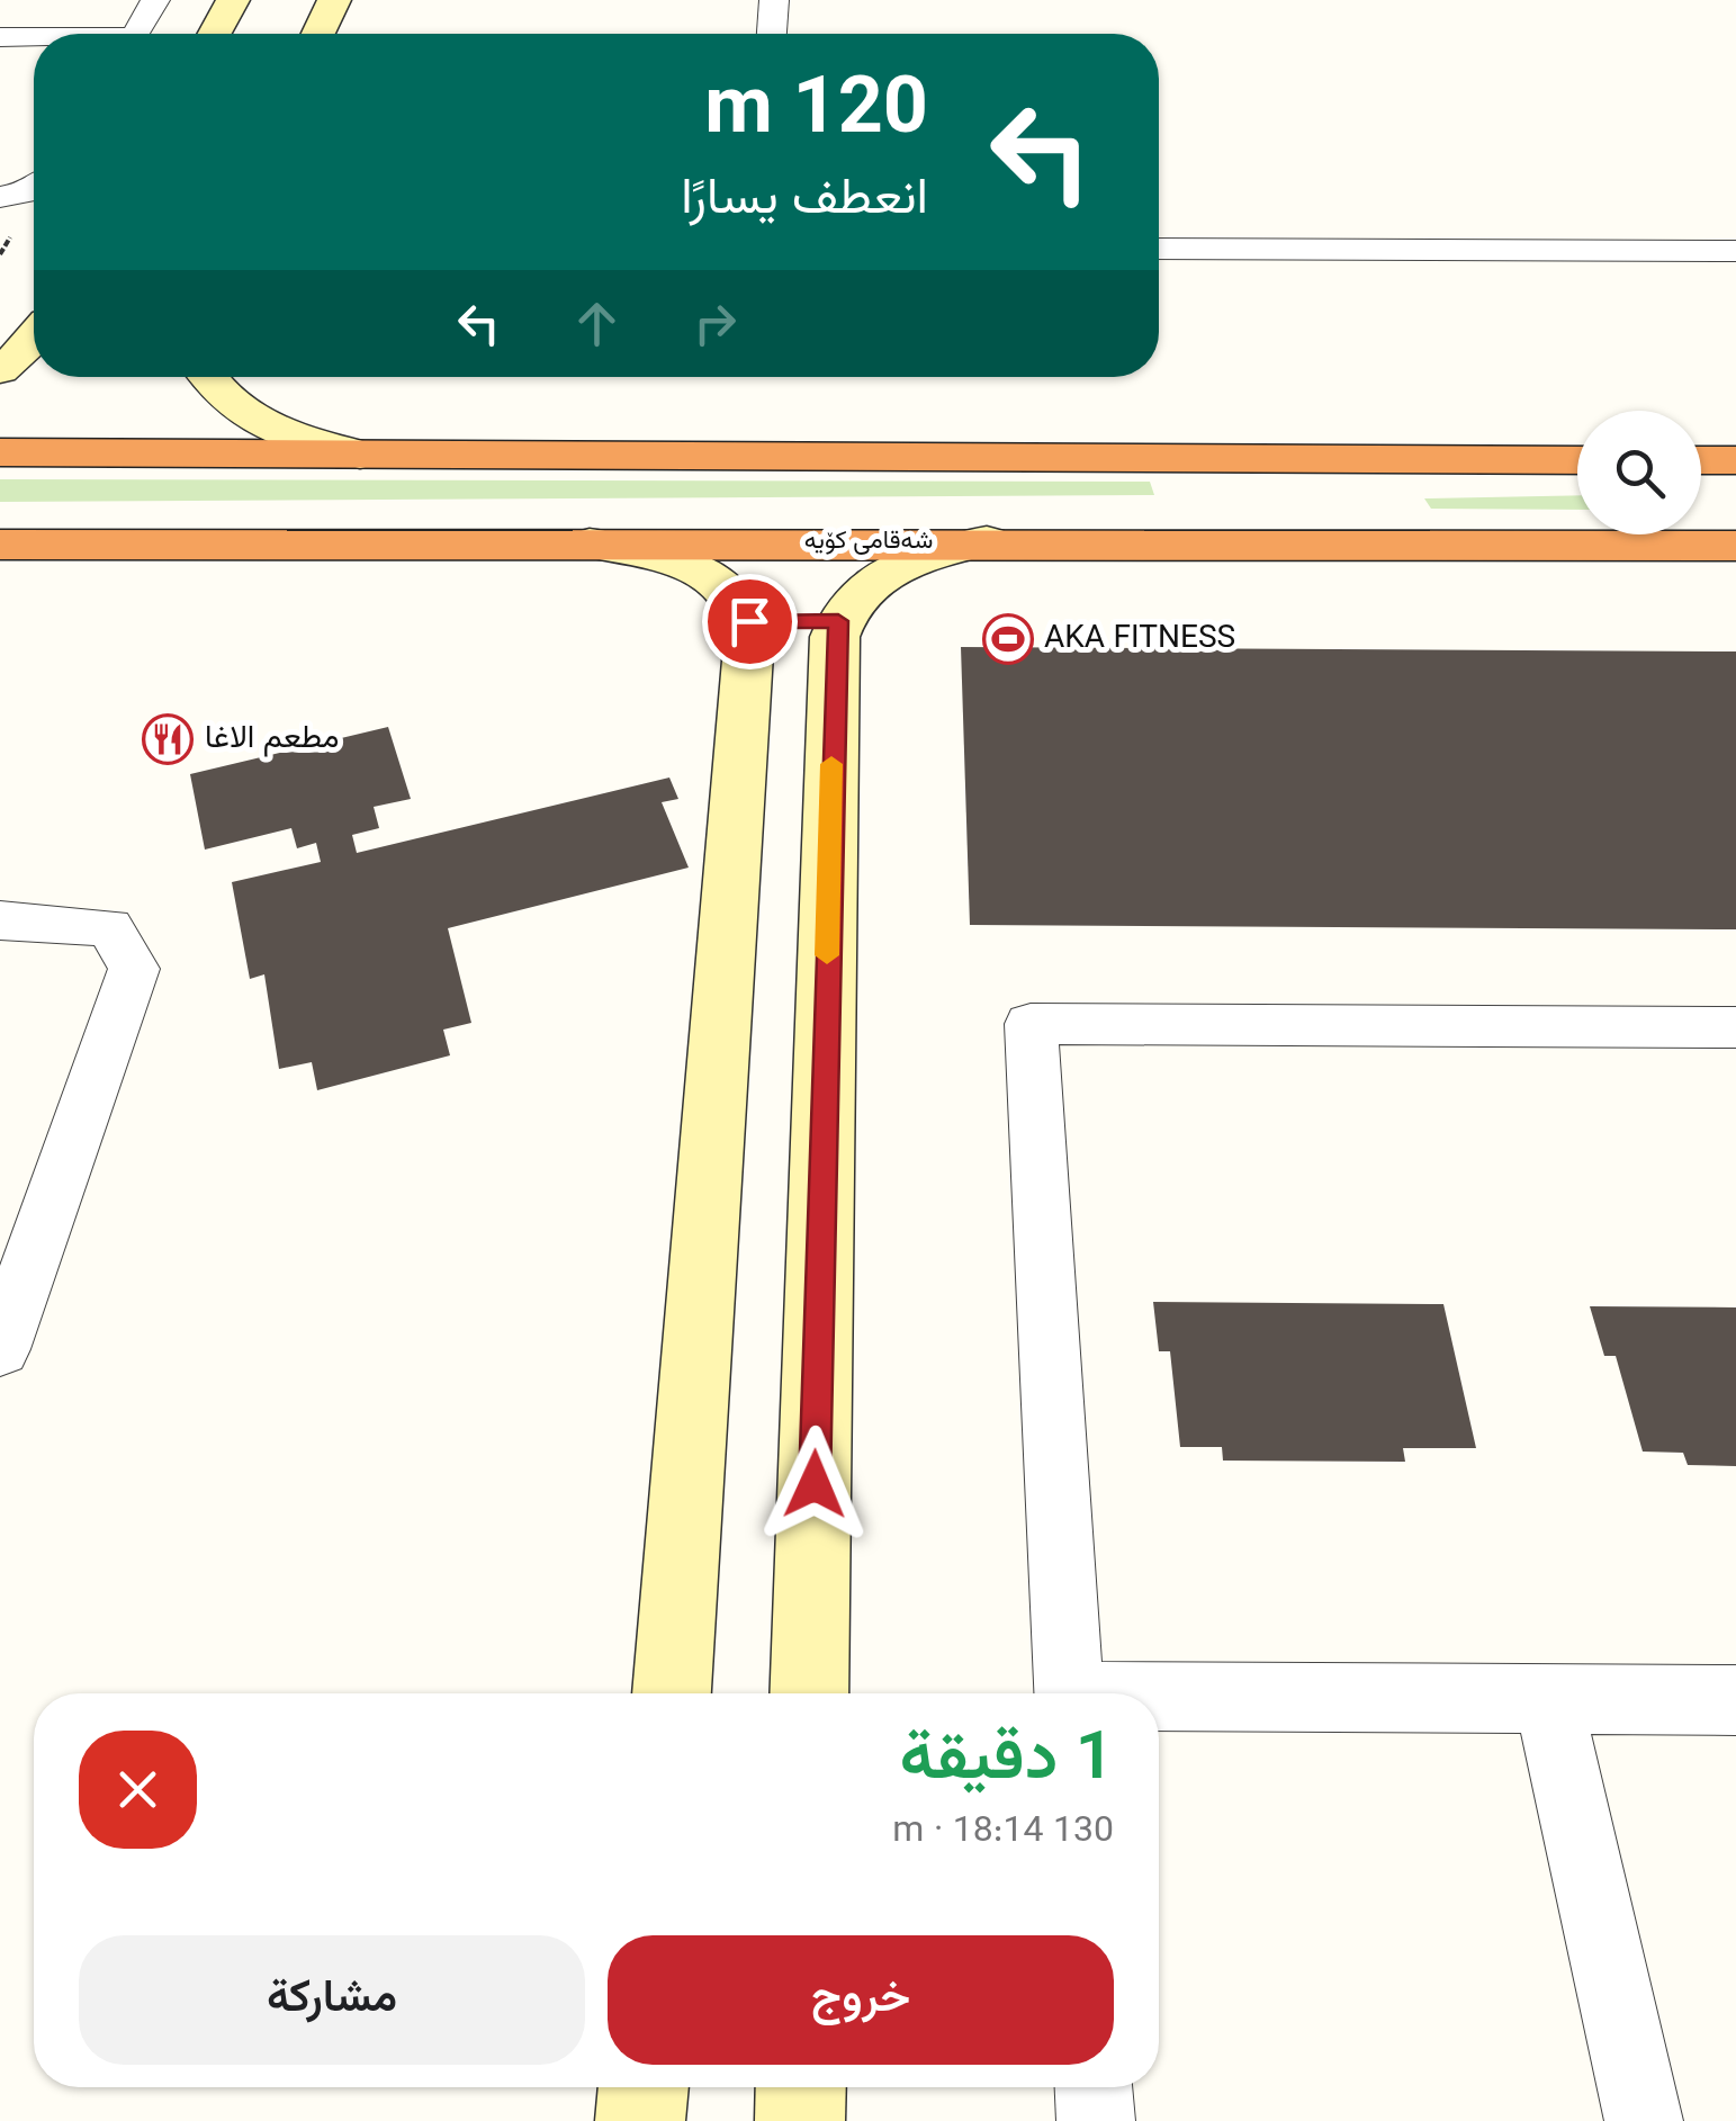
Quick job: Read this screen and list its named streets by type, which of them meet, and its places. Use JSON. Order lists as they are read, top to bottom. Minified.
{"streets":{"highway":["شەقامی کۆیە"]},"places":{"sports":["AKA FITNESS"],"restaurant":["مطعم الاغا"]},"page":{"turn":["120 m","انعطف يسارًا"],"heading":["1 دقيقة","130 m · 18:14"],"buttons":["خروج","مشاركة"]}}
